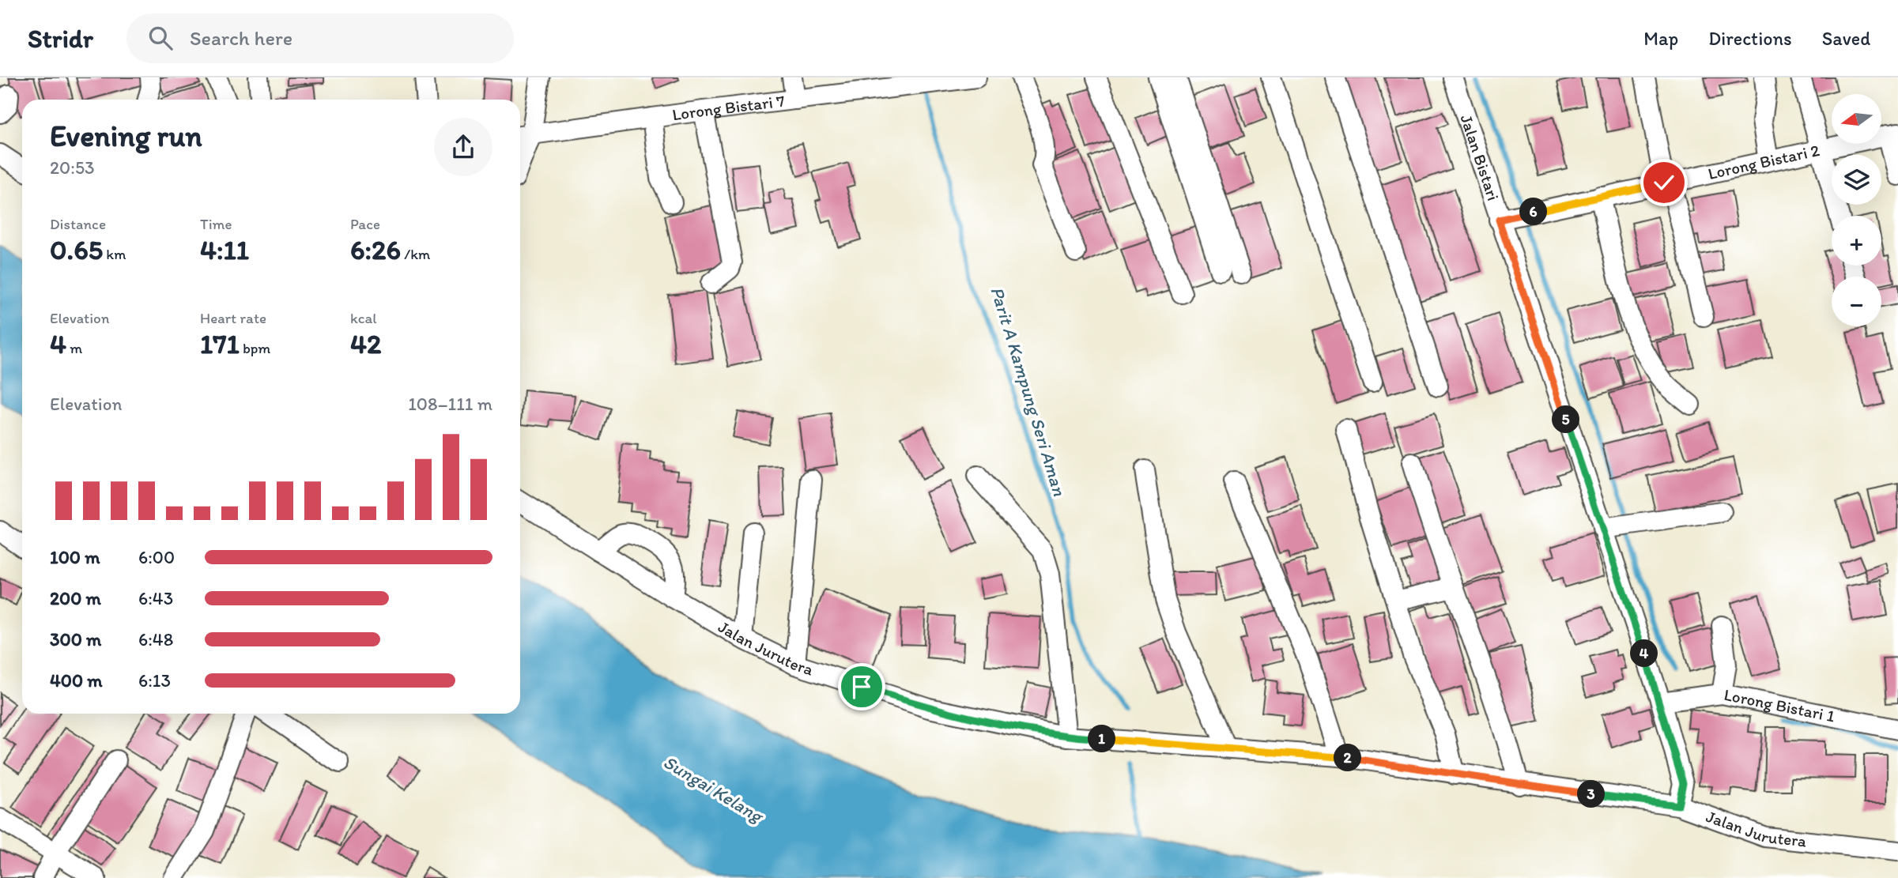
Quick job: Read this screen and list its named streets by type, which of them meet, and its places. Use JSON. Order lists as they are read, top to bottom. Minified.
{"streets":{"street":["Lorong Bistari 7","Jalan Bistari","Lorong Bistari 2","Jalan Jurutera","Lorong Bistari 1"]},"crossings":[["Jalan Bistari","Lorong Bistari 2"],["Jalan Bistari","Jalan Jurutera"],["Jalan Bistari","Lorong Bistari 1"]],"water":["Parit A Kampung Seri Aman","Sungai Kelang"],"north":"left","page":{"header":"Stridr","search":"Search here","nav":["Map","Directions","Saved"],"map_buttons":["+","−"],"heading":["Evening run","20:53"],"stats":[["Distance","0.65 km"],["Time","4:11"],["Pace","6:26 /km"],["Elevation","4 m"],["Heart rate","171 bpm"],["kcal","42"]],"pins":["6","5","4","1","2","3"],"chart":["Elevation","108–111 m"],"list":[{"name":"100 m","note":"6:00"},{"name":"200 m","note":"6:43"},{"name":"300 m","note":"6:48"},{"name":"400 m","note":"6:13"}]}}
